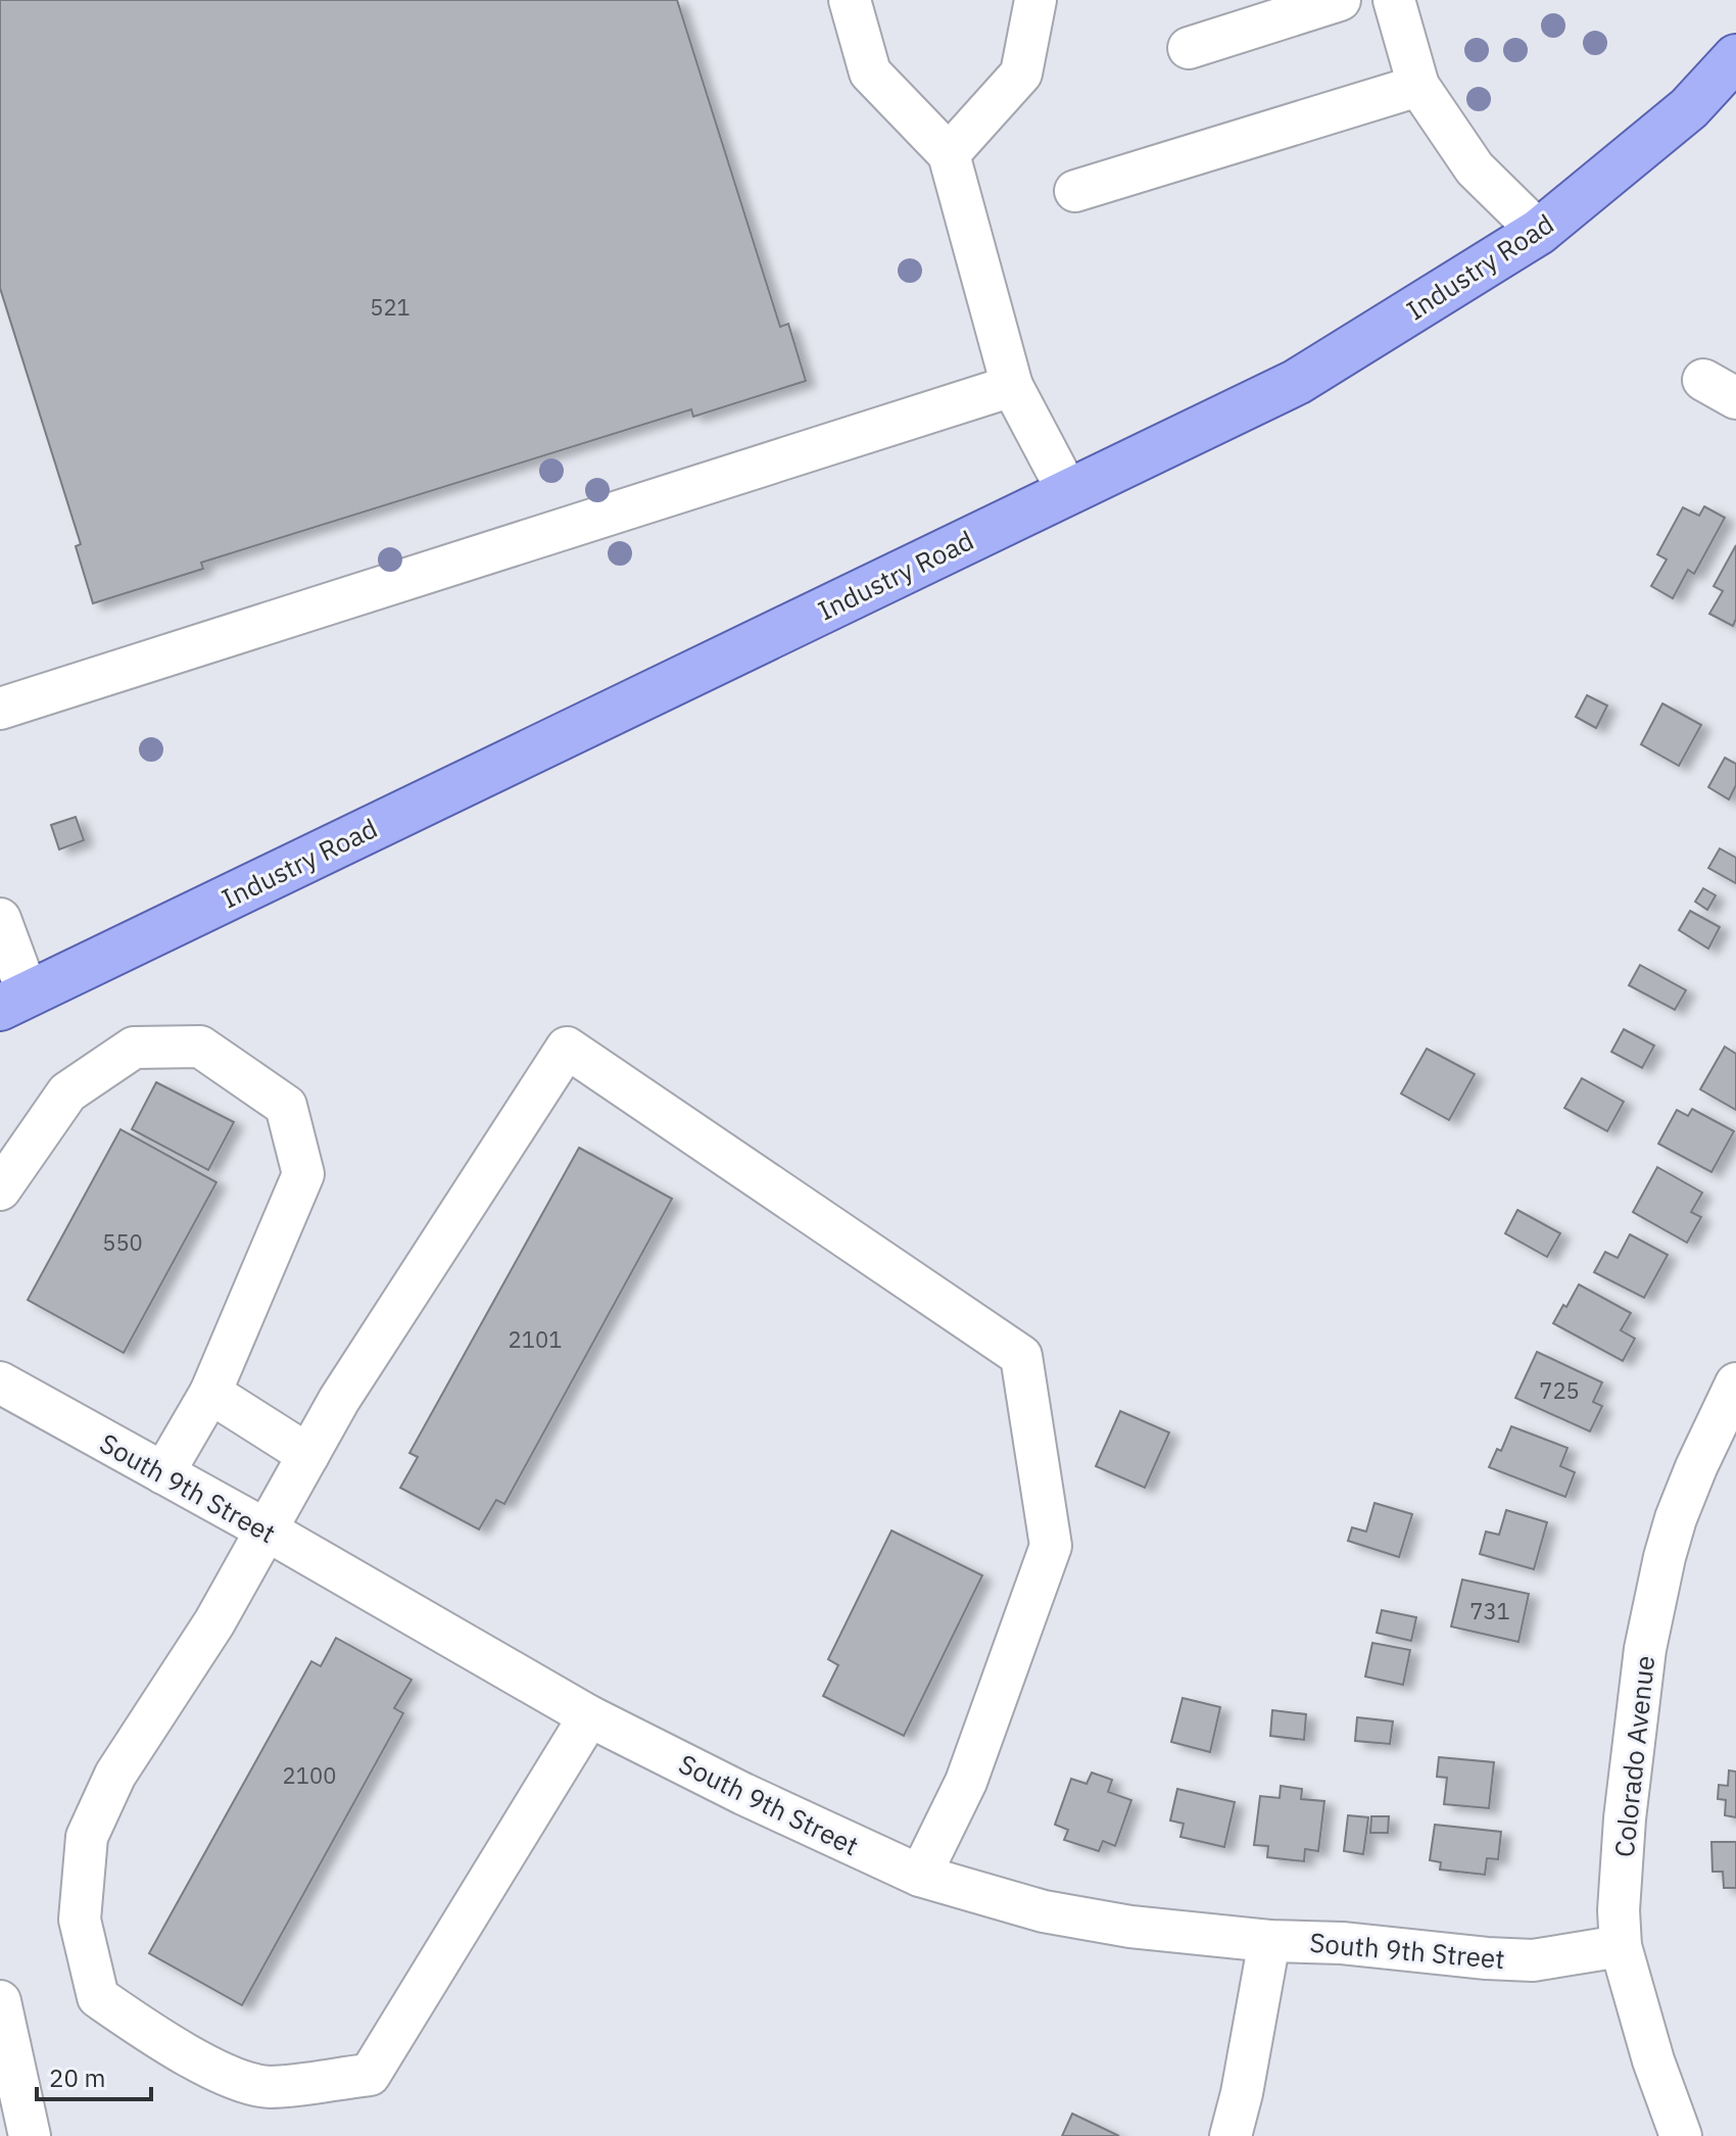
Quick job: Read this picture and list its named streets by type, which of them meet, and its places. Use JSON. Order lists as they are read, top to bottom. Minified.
{"streets":{"main road":["Industry Road"],"street":["South 9th Street","Colorado Avenue"]},"crossings":[["South 9th Street","Colorado Avenue"]],"house_numbers":["521","550","2101","725","731","2100"],"scale_bar":"20 m"}
